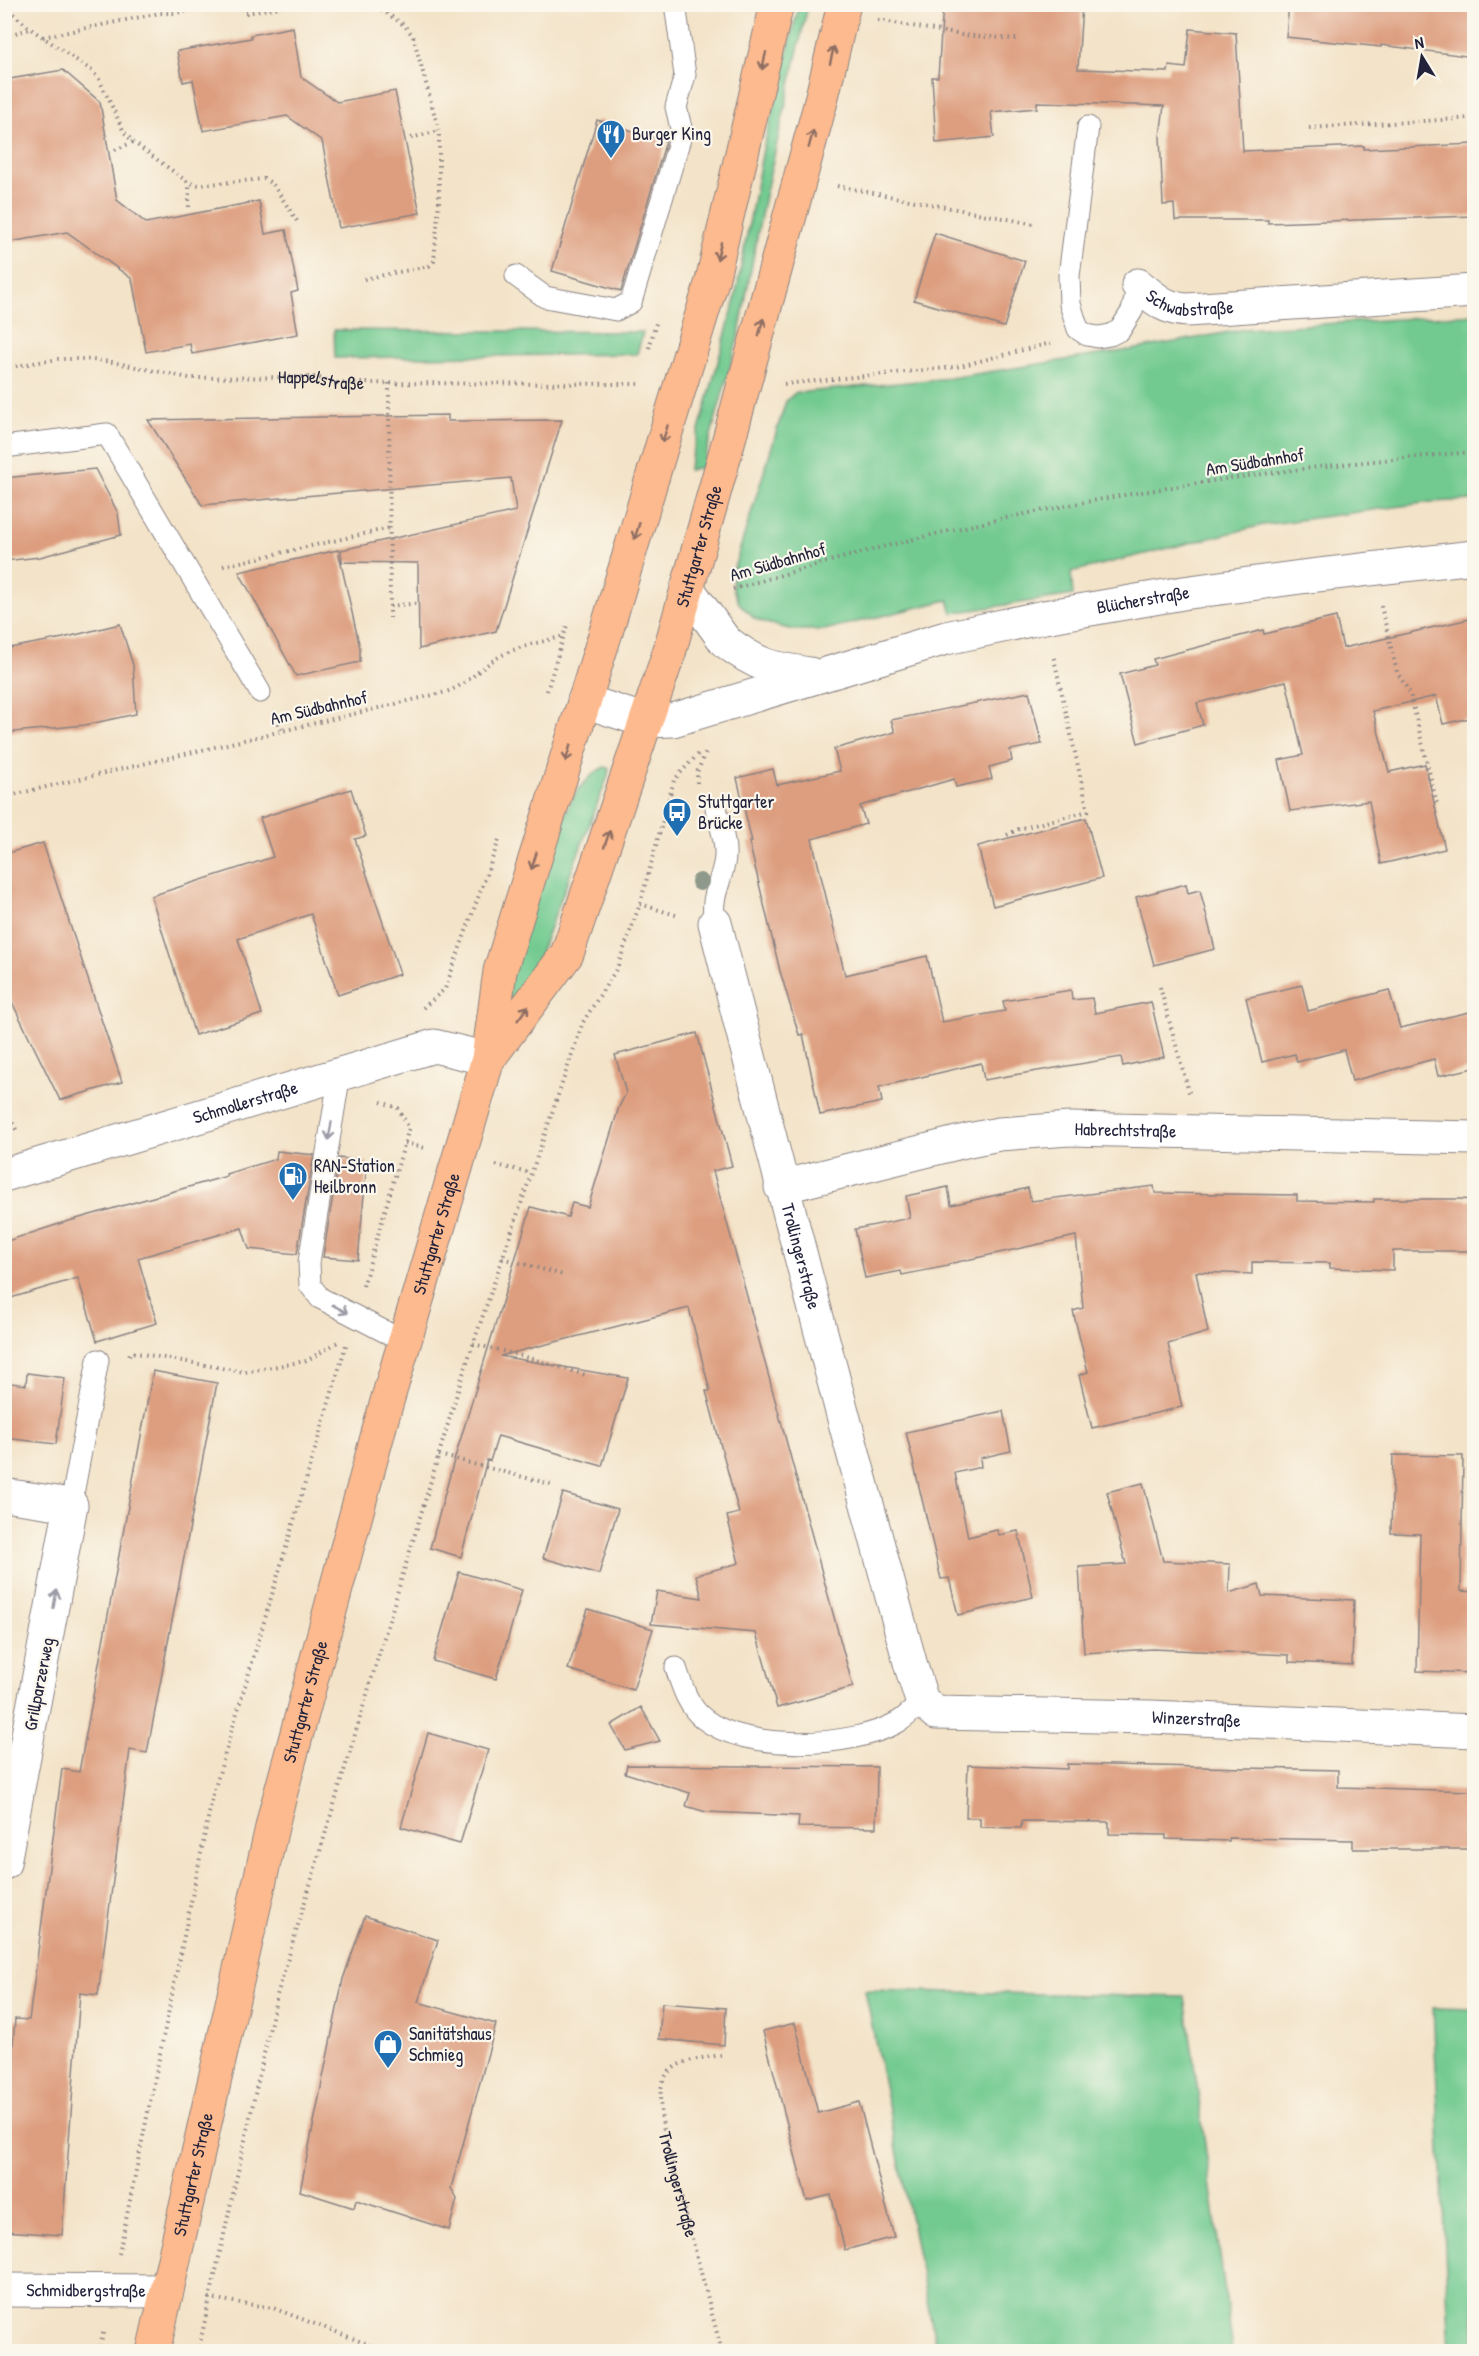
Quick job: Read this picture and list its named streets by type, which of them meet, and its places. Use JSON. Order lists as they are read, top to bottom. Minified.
{"streets":{"main road":["Stuttgarter Straße"],"street":["Schwabstraße","Blücherstraße","Schmollerstraße","Habrechtstraße","Trollingerstraße","Grillparzerweg","Winzerstraße","Schmidbergstraße"],"path":["Happelstraße","Am Südbahnhof"]},"crossings":[["Stuttgarter Straße","Blücherstraße"],["Stuttgarter Straße","Schmollerstraße"],["Stuttgarter Straße","Schmidbergstraße"],["Habrechtstraße","Trollingerstraße"],["Trollingerstraße","Winzerstraße"]],"one_way":["Grillparzerweg"],"places":{"restaurant":["Burger King"],"bus stop":["Stuttgarter Brücke"],"fuel station":["RAN-Station Heilbronn"],"shop":["Sanitätshaus Schmieg"]},"north":"top"}
